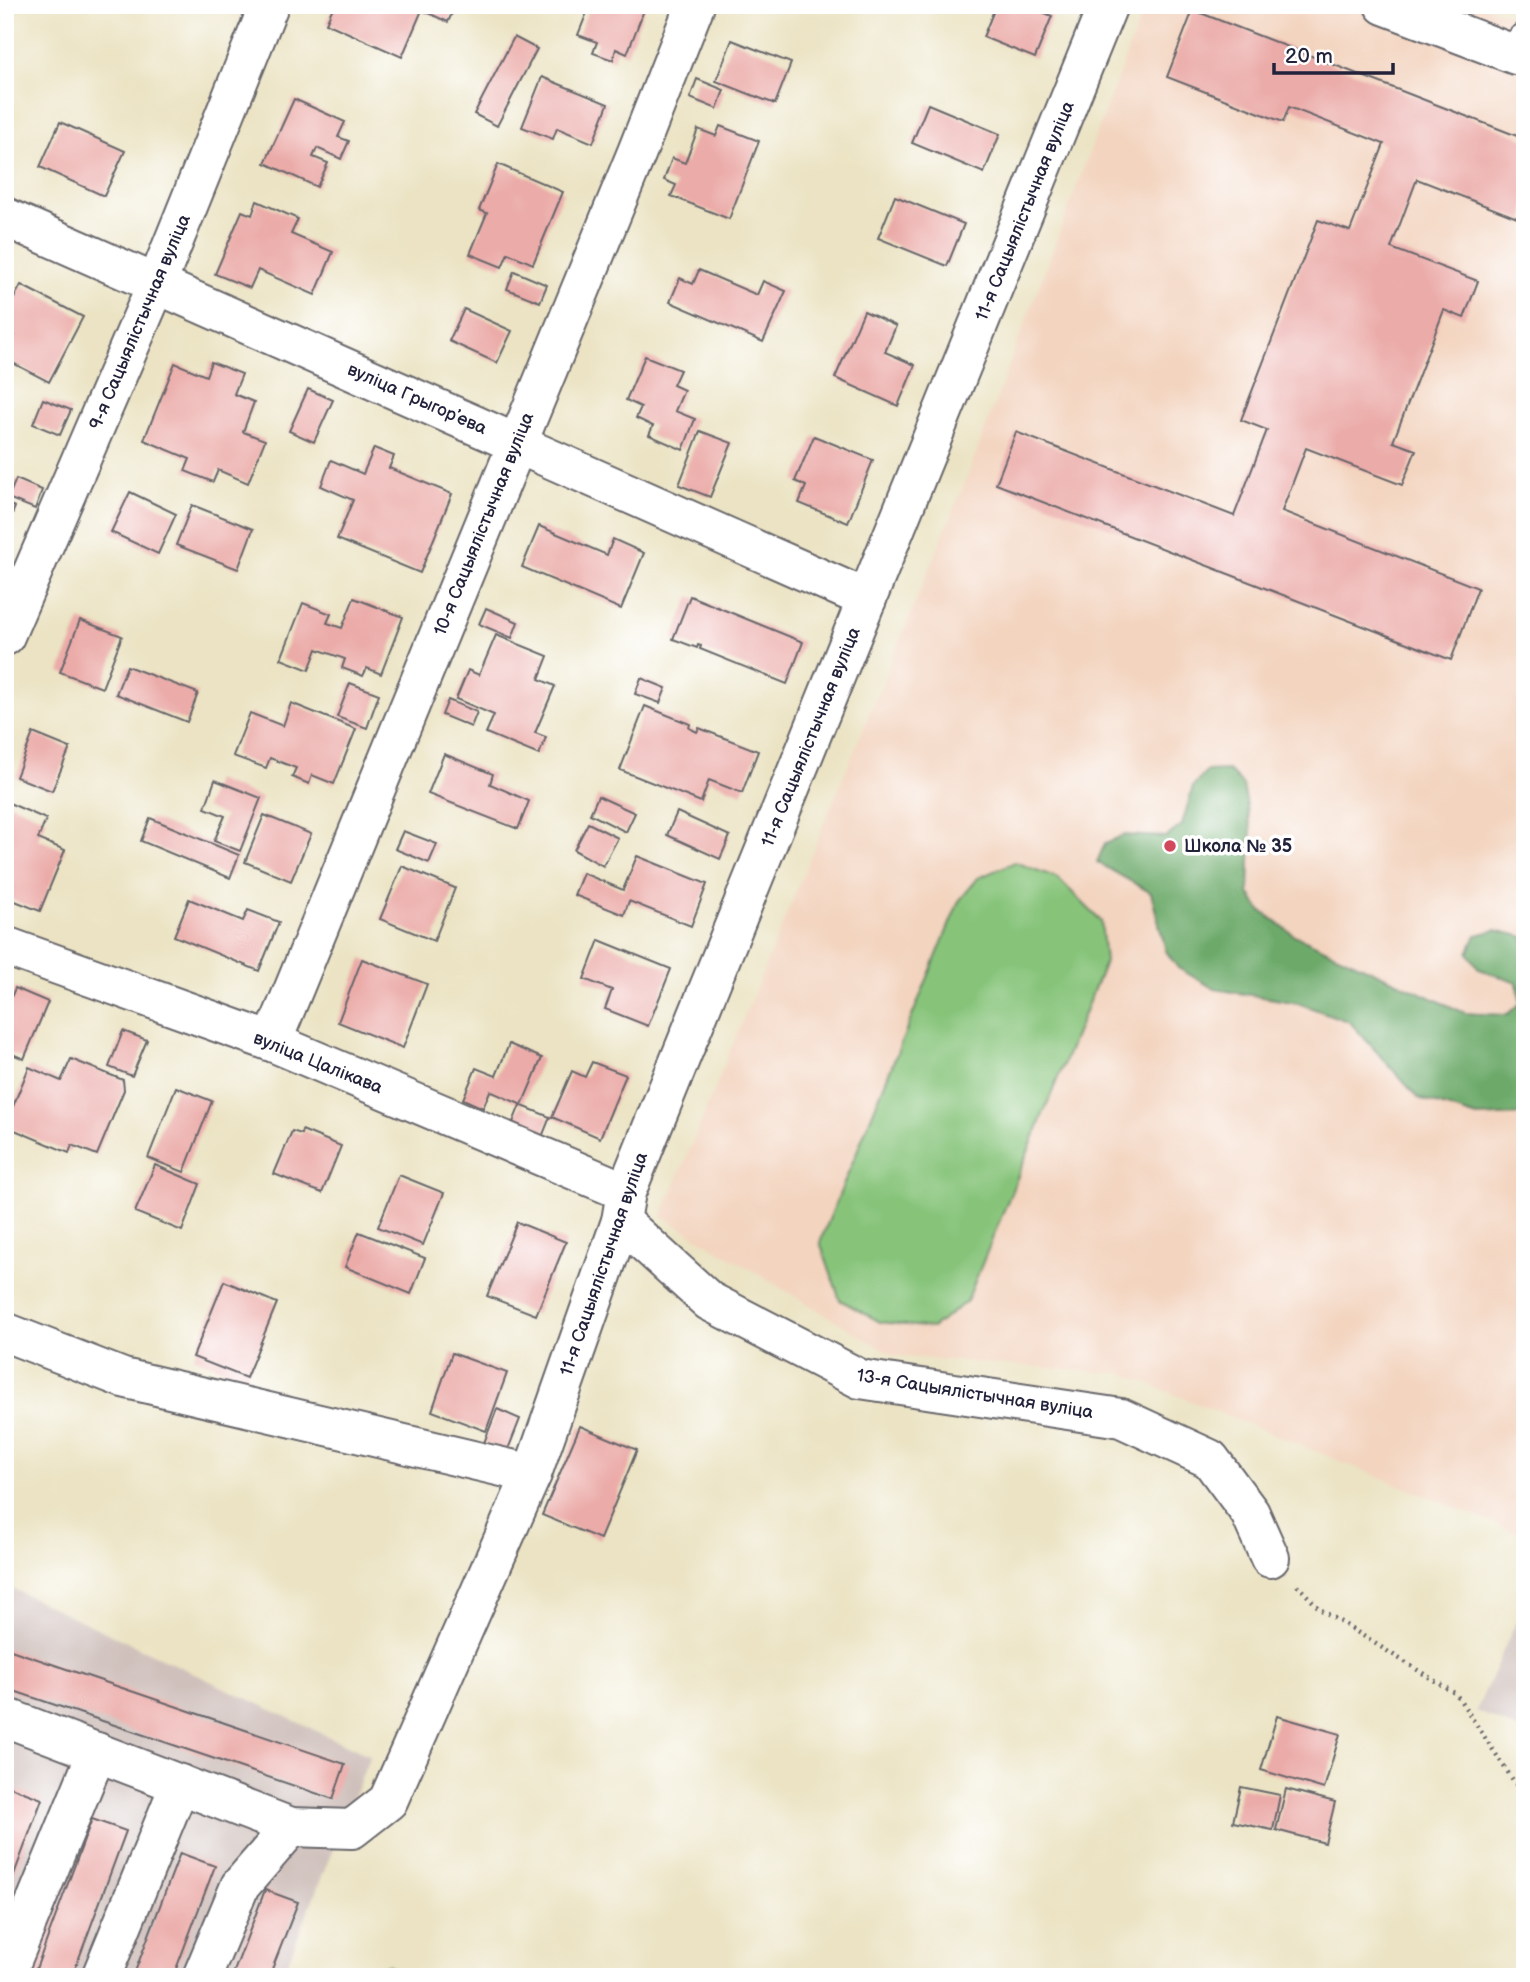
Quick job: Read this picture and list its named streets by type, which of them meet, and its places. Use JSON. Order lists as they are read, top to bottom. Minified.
{"streets":{"street":["11-я Сацыялістычная вуліца","9-я Сацыялістычная вуліца","вуліца Грыгорʼева","10-я Сацыялістычная вуліца","вуліца Цалікава","13-я Сацыялістычная вуліца"]},"crossings":[["11-я Сацыялістычная вуліца","вуліца Грыгорʼева"],["11-я Сацыялістычная вуліца","вуліца Цалікава"],["11-я Сацыялістычная вуліца","13-я Сацыялістычная вуліца"],["9-я Сацыялістычная вуліца","вуліца Грыгорʼева"],["вуліца Грыгорʼева","10-я Сацыялістычная вуліца"],["10-я Сацыялістычная вуліца","вуліца Цалікава"],["вуліца Цалікава","13-я Сацыялістычная вуліца"]],"places":["Школа № 35"],"scale_bar":"20 m"}
